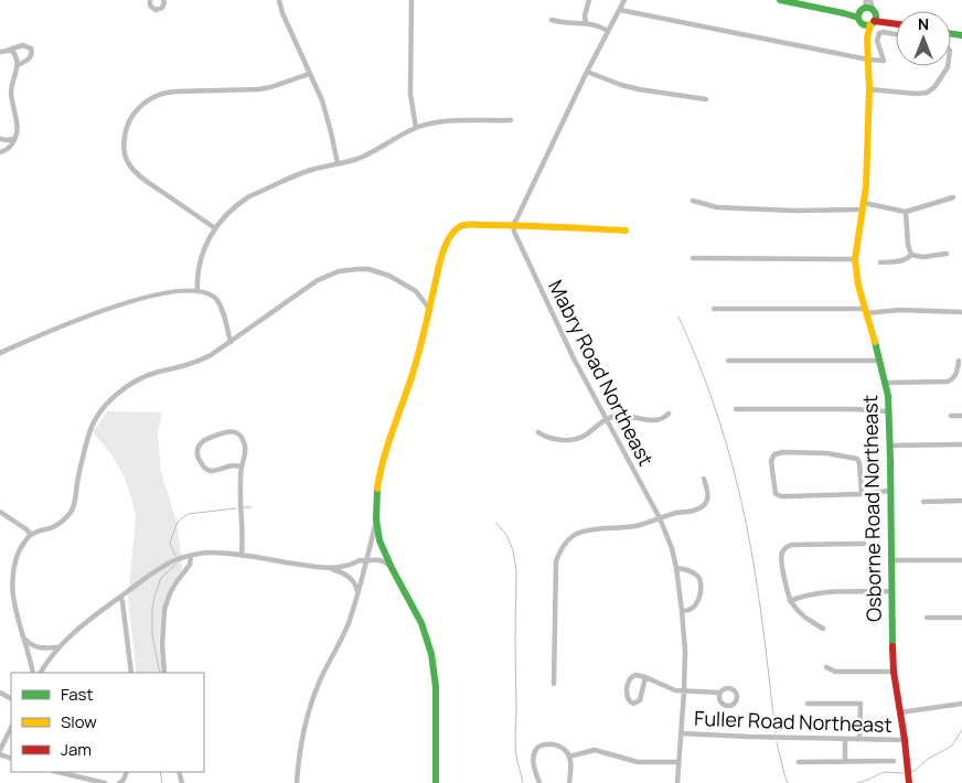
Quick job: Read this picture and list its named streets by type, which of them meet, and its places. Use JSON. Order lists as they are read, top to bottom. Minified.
{"streets":{"street":["Mabry Road Northeast","Osborne Road Northeast","Fuller Road Northeast"]},"crossings":[["Mabry Road Northeast","Fuller Road Northeast"],["Osborne Road Northeast","Fuller Road Northeast"]],"legend":["Fast","Slow","Jam"],"north":"top"}
